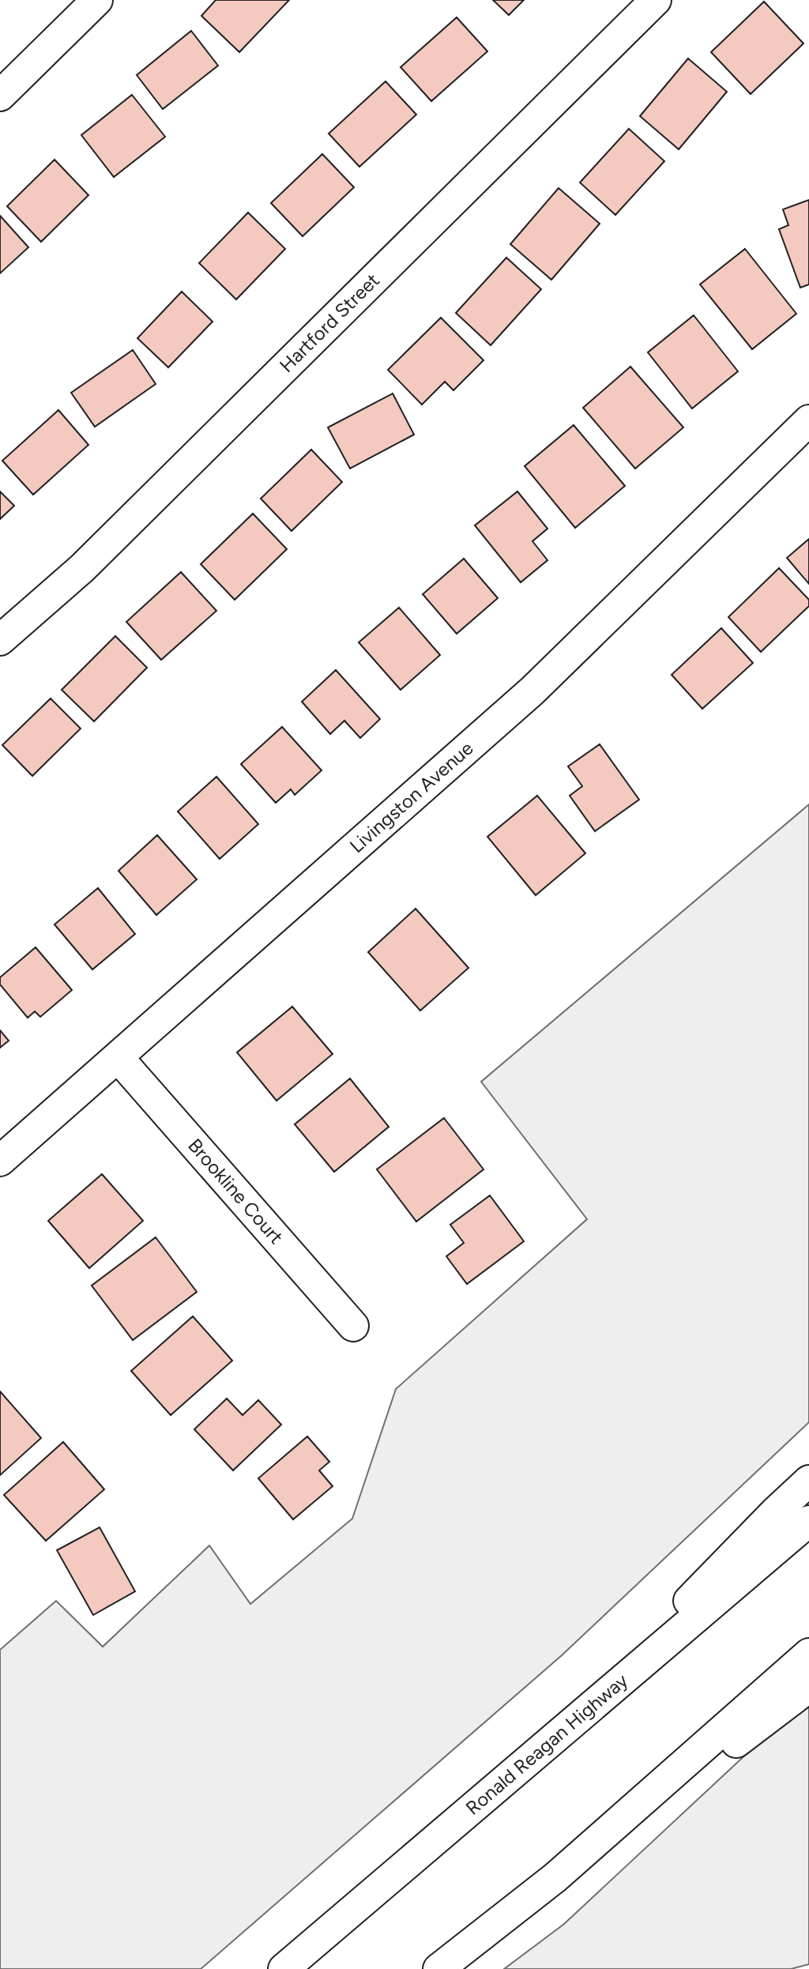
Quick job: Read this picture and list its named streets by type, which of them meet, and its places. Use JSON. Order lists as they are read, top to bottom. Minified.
{"streets":{"main road":["Hartford Street","Livingston Avenue","Brookline Court","Ronald Reagan Highway"]},"crossings":[["Livingston Avenue","Brookline Court"]]}
